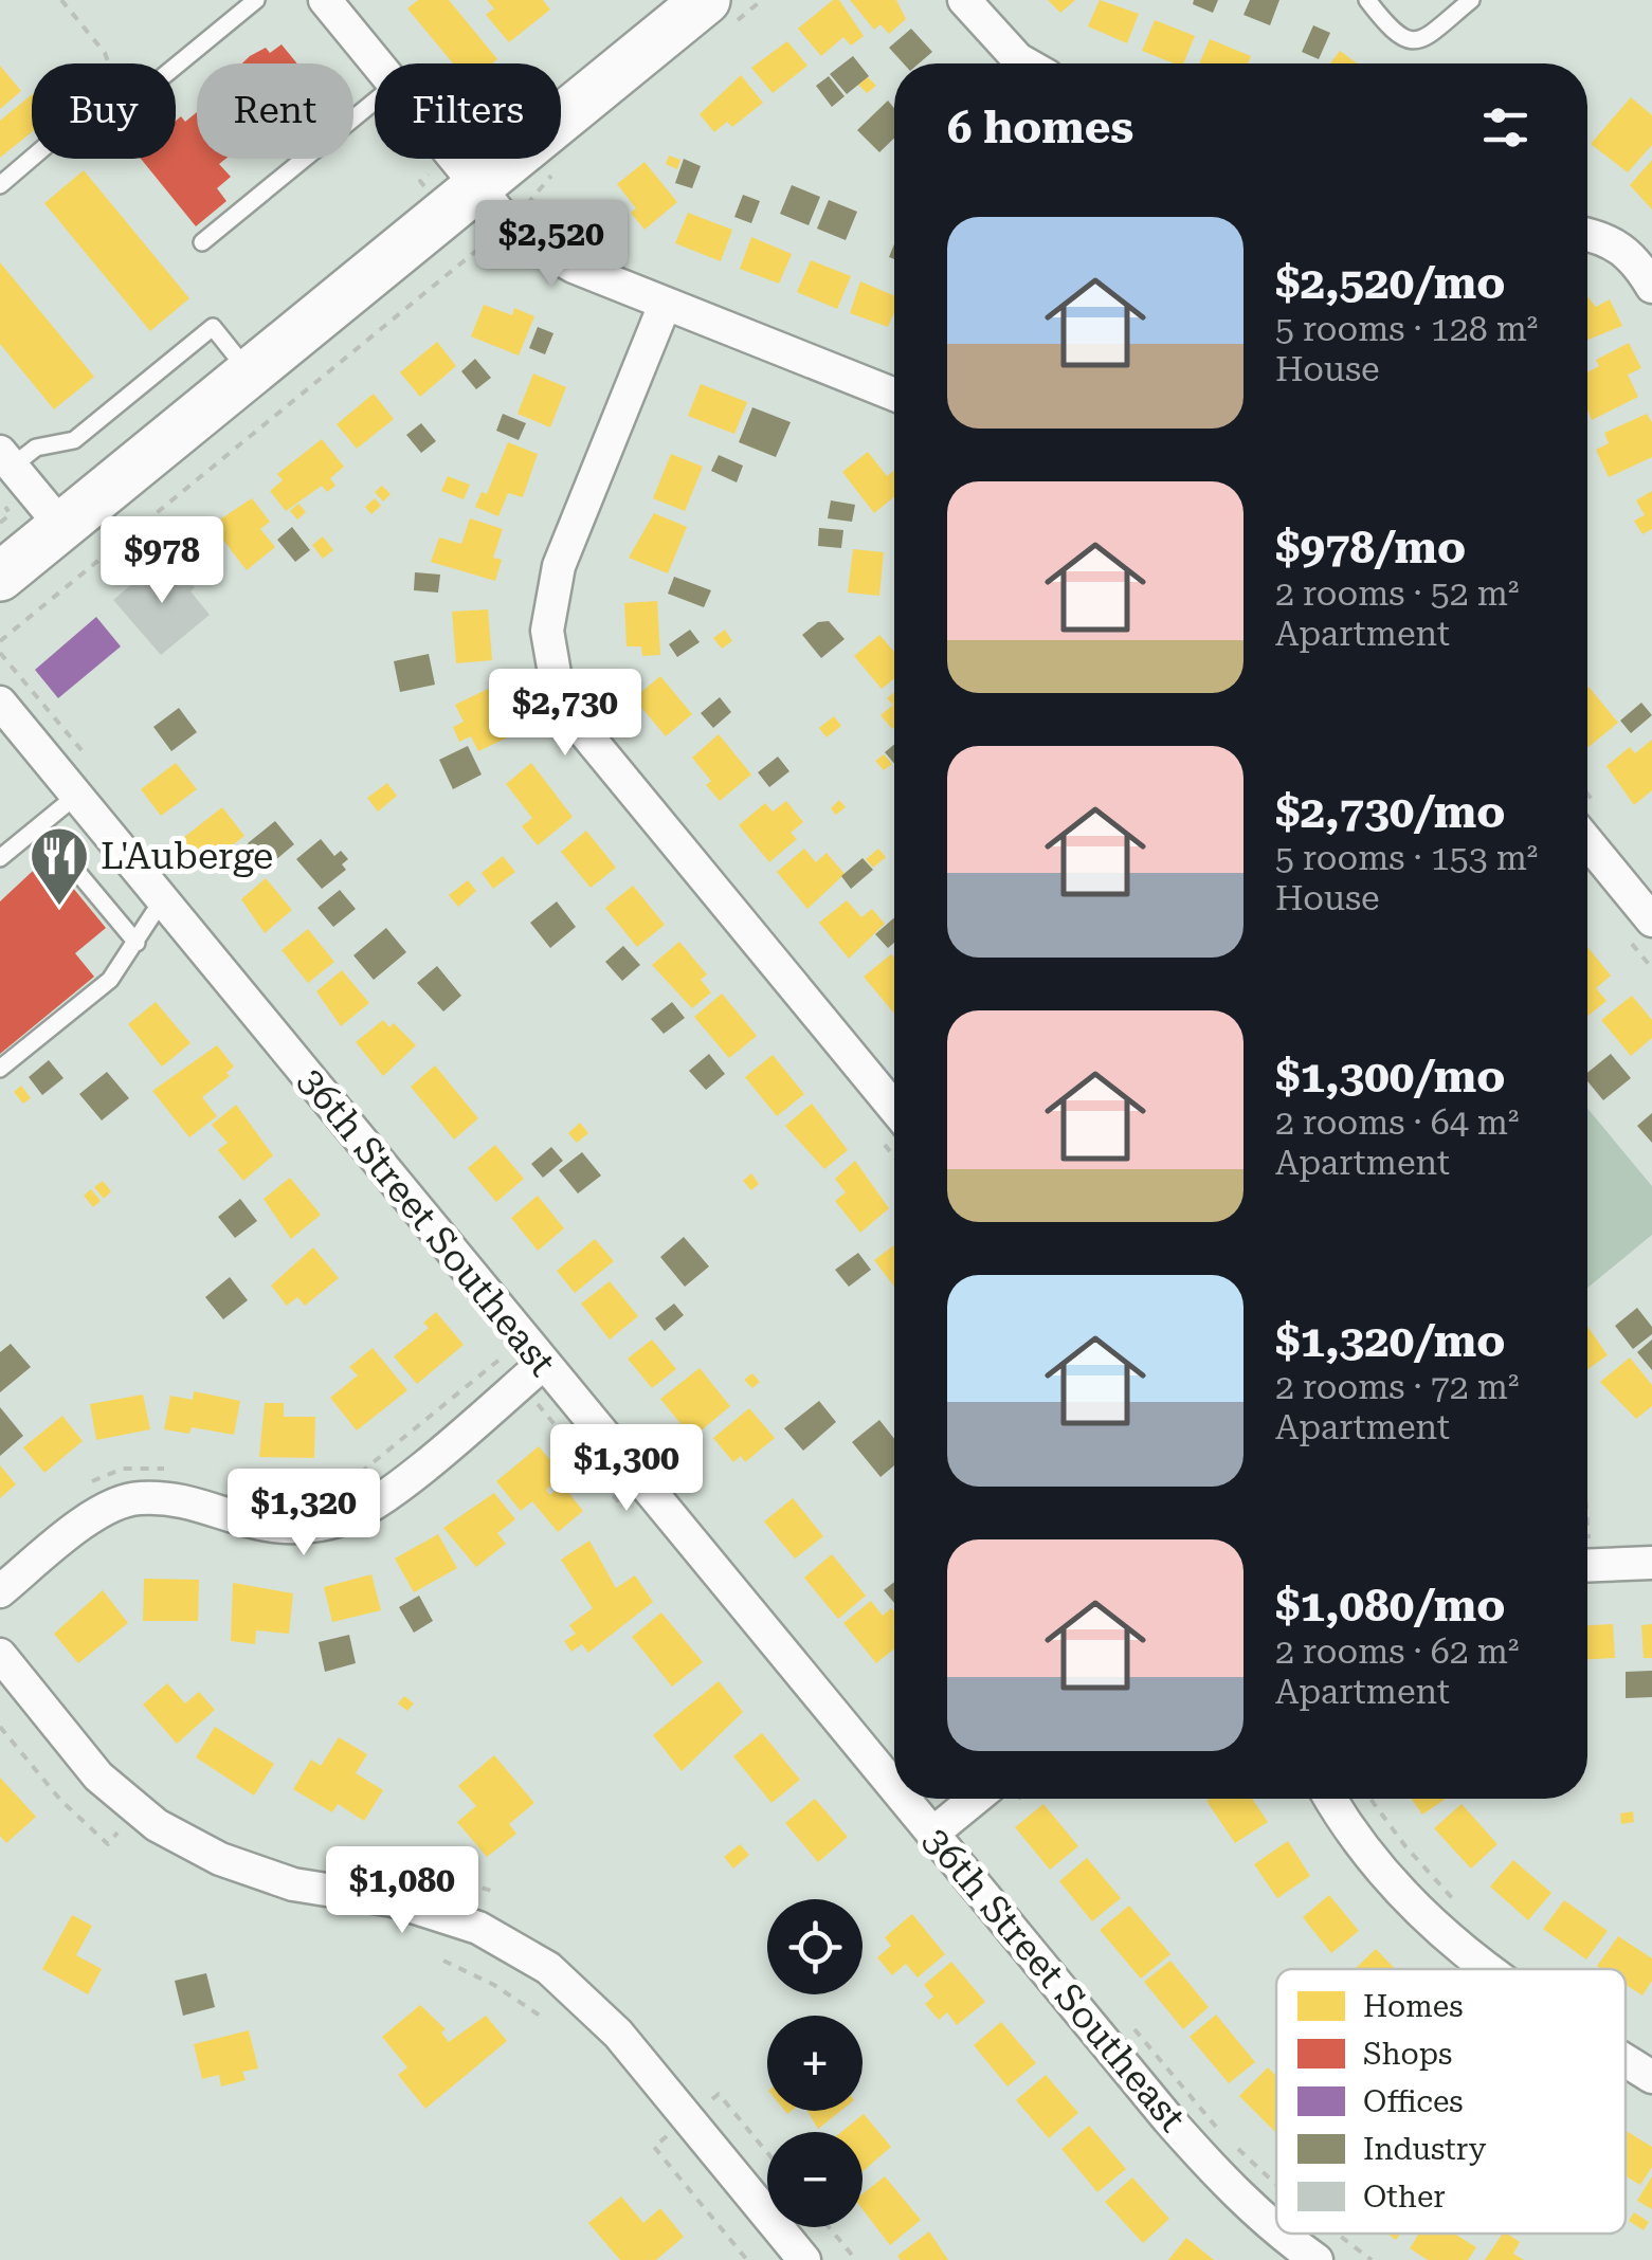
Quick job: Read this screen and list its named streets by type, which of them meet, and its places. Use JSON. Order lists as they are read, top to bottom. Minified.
{"streets":{"street":["36th Street Southeast"]},"places":{"restaurant":["L'Auberge"]},"legend":["Homes","Shops","Offices","Industry","Other"],"page":{"chip":["Buy","Rent","Filters"],"heading":"6 homes","list":[{"name":"$2,520/mo","note":"5 rooms · 128 m² · House"},{"name":"$978/mo","note":"2 rooms · 52 m² · Apartment"},{"name":"$2,730/mo","note":"5 rooms · 153 m² · House"},{"name":"$1,300/mo","note":"2 rooms · 64 m² · Apartment"},{"name":"$1,320/mo","note":"2 rooms · 72 m² · Apartment"},{"name":"$1,080/mo","note":"2 rooms · 62 m² · Apartment"}],"price":["$2,520","$978","$2,730","$1,300","$1,320","$1,080"],"map_buttons":["+","−"]}}
